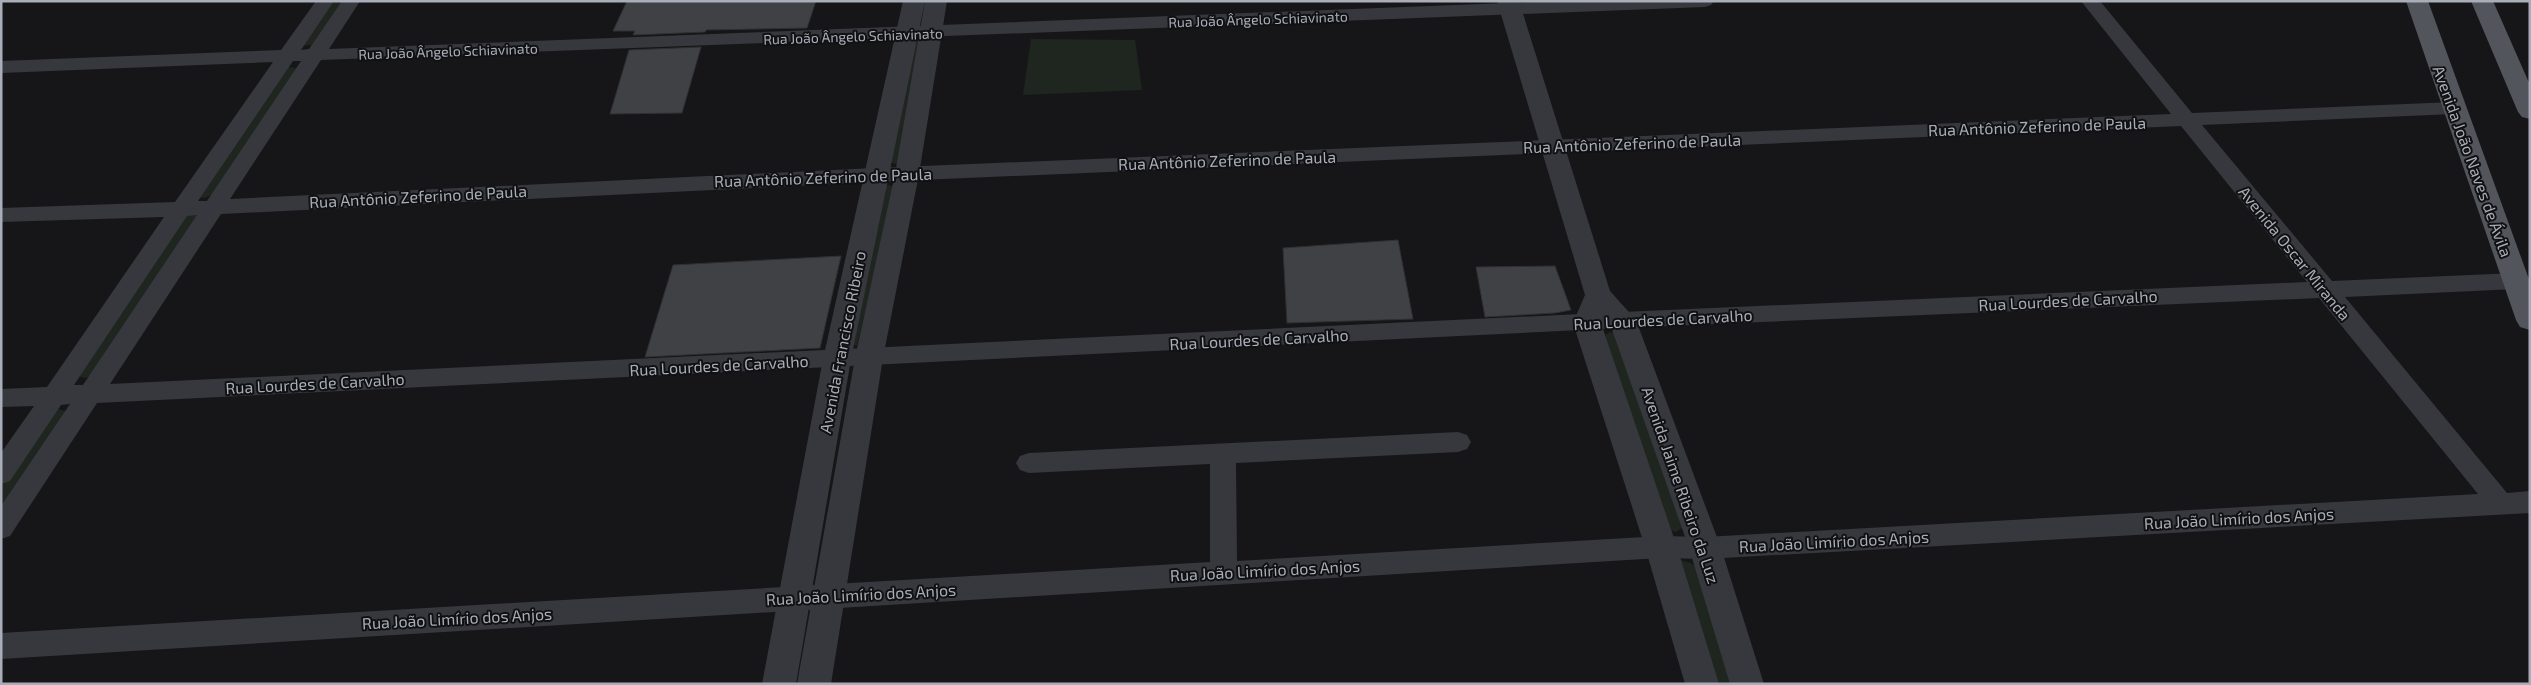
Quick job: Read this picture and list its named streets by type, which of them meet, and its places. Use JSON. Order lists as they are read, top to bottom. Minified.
{"streets":{"main road":["Avenida João Naves de Ávila"],"street":["Rua João Ângelo Schiavinato","Rua Antônio Zeferino de Paula","Avenida Oscar Miranda","Rua Lourdes de Carvalho","Avenida Francisco Ribeiro","Avenida Jaime Ribeiro da Luz","Rua João Limírio dos Anjos"]},"crossings":[["Rua João Ângelo Schiavinato","Avenida Francisco Ribeiro"],["Rua João Ângelo Schiavinato","Avenida Jaime Ribeiro da Luz"],["Rua Antônio Zeferino de Paula","Avenida João Naves de Ávila"],["Rua Antônio Zeferino de Paula","Avenida Oscar Miranda"],["Rua Antônio Zeferino de Paula","Avenida Francisco Ribeiro"],["Rua Antônio Zeferino de Paula","Avenida Jaime Ribeiro da Luz"],["Avenida João Naves de Ávila","Rua Lourdes de Carvalho"],["Avenida Oscar Miranda","Rua Lourdes de Carvalho"],["Avenida Oscar Miranda","Rua João Limírio dos Anjos"],["Rua Lourdes de Carvalho","Avenida Francisco Ribeiro"],["Rua Lourdes de Carvalho","Avenida Jaime Ribeiro da Luz"],["Avenida Francisco Ribeiro","Rua João Limírio dos Anjos"],["Avenida Jaime Ribeiro da Luz","Rua João Limírio dos Anjos"]]}
